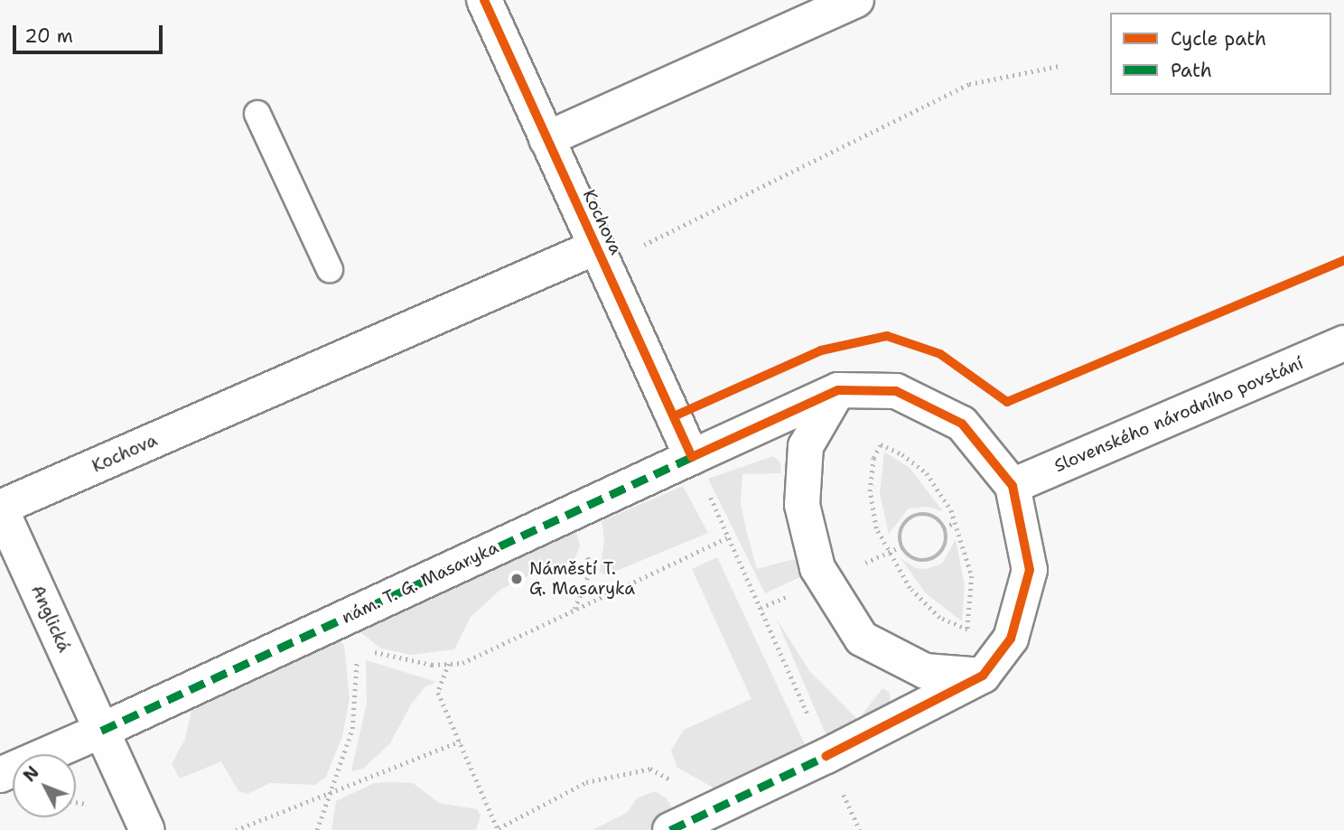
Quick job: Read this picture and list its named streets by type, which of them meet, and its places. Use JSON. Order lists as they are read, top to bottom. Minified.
{"streets":{"street":["Kochova","Slovenského národního povstání","nám. T. G. Masaryka","Anglická"]},"crossings":[["Kochova","nám. T. G. Masaryka"],["Kochova","Anglická"],["Slovenského národního povstání","nám. T. G. Masaryka"],["nám. T. G. Masaryka","Anglická"]],"places":["Náměstí T. G. Masaryka"],"legend":["Cycle path","Path"],"scale_bar":"20 m","north":"top left"}
